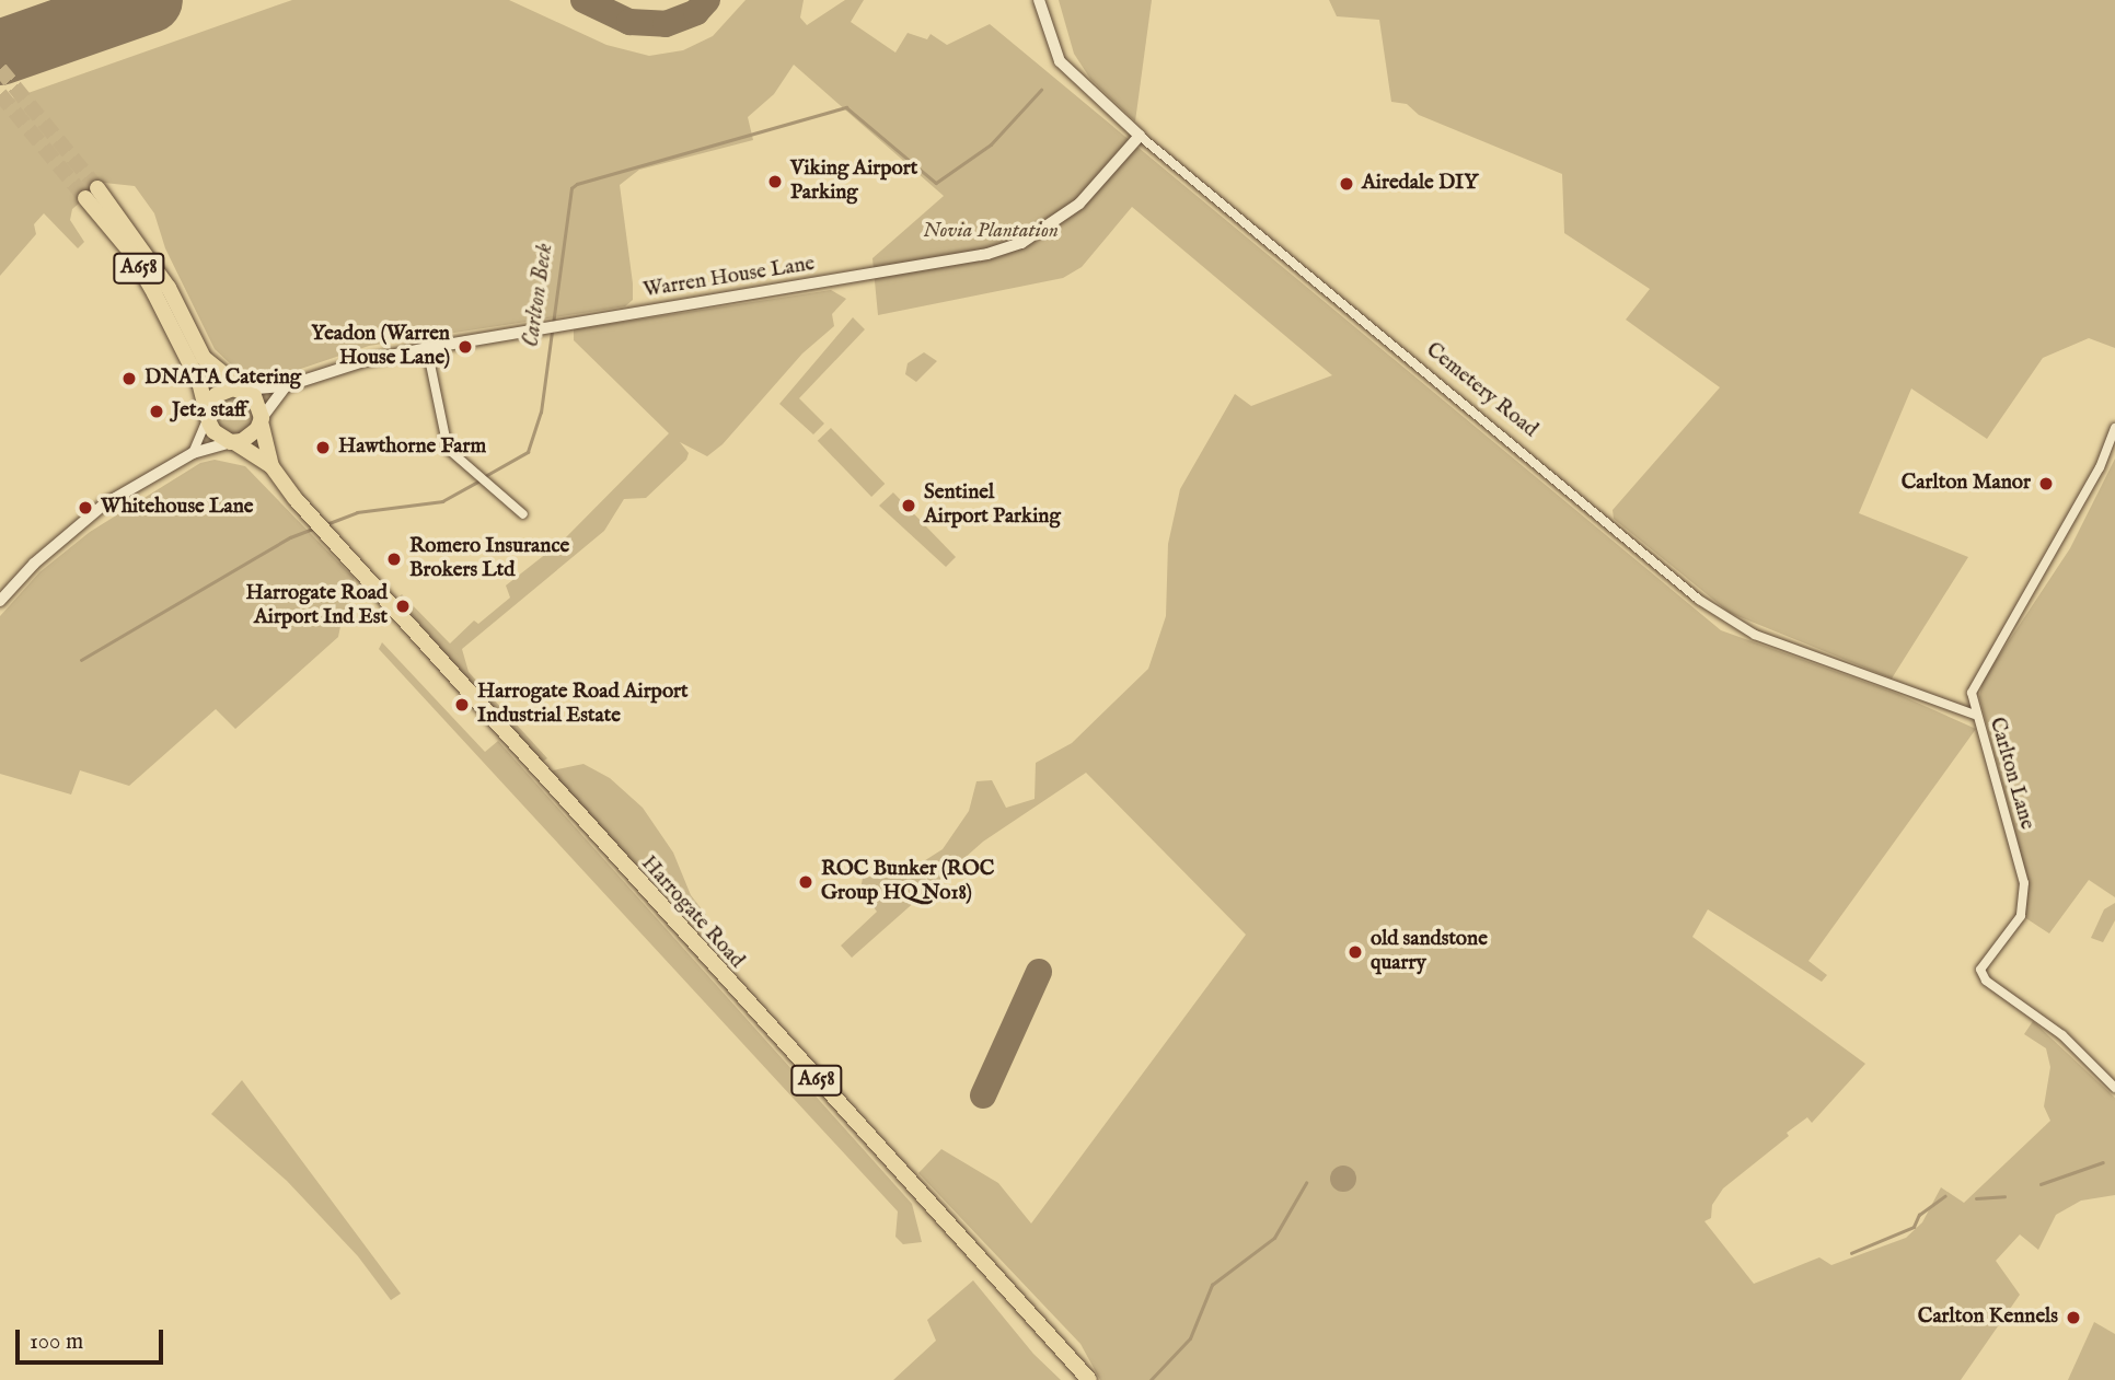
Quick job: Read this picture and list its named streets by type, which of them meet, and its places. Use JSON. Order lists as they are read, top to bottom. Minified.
{"streets":{"highway":["A658","Harrogate Road"],"street":["Warren House Lane","Cemetery Road","Carlton Lane"]},"crossings":[["A658","Warren House Lane"],["A658","Harrogate Road"],["Warren House Lane","Cemetery Road"],["Warren House Lane","Harrogate Road"],["Cemetery Road","Carlton Lane"]],"water":["Carlton Beck"],"parks":["Novia Plantation"],"places":["Viking Airport Parking","Airedale DIY","Yeadon (Warren House Lane)","DNATA Catering","Jet2 staff","Hawthorne Farm","Carlton Manor","Sentinel Airport Parking","Whitehouse Lane","Romero Insurance Brokers Ltd","Harrogate Road Airport Ind Est","Harrogate Road Airport Industrial Estate","ROC Bunker (ROC Group HQ No18)","old sandstone quarry","Carlton Kennels"],"scale_bar":"100 m"}
